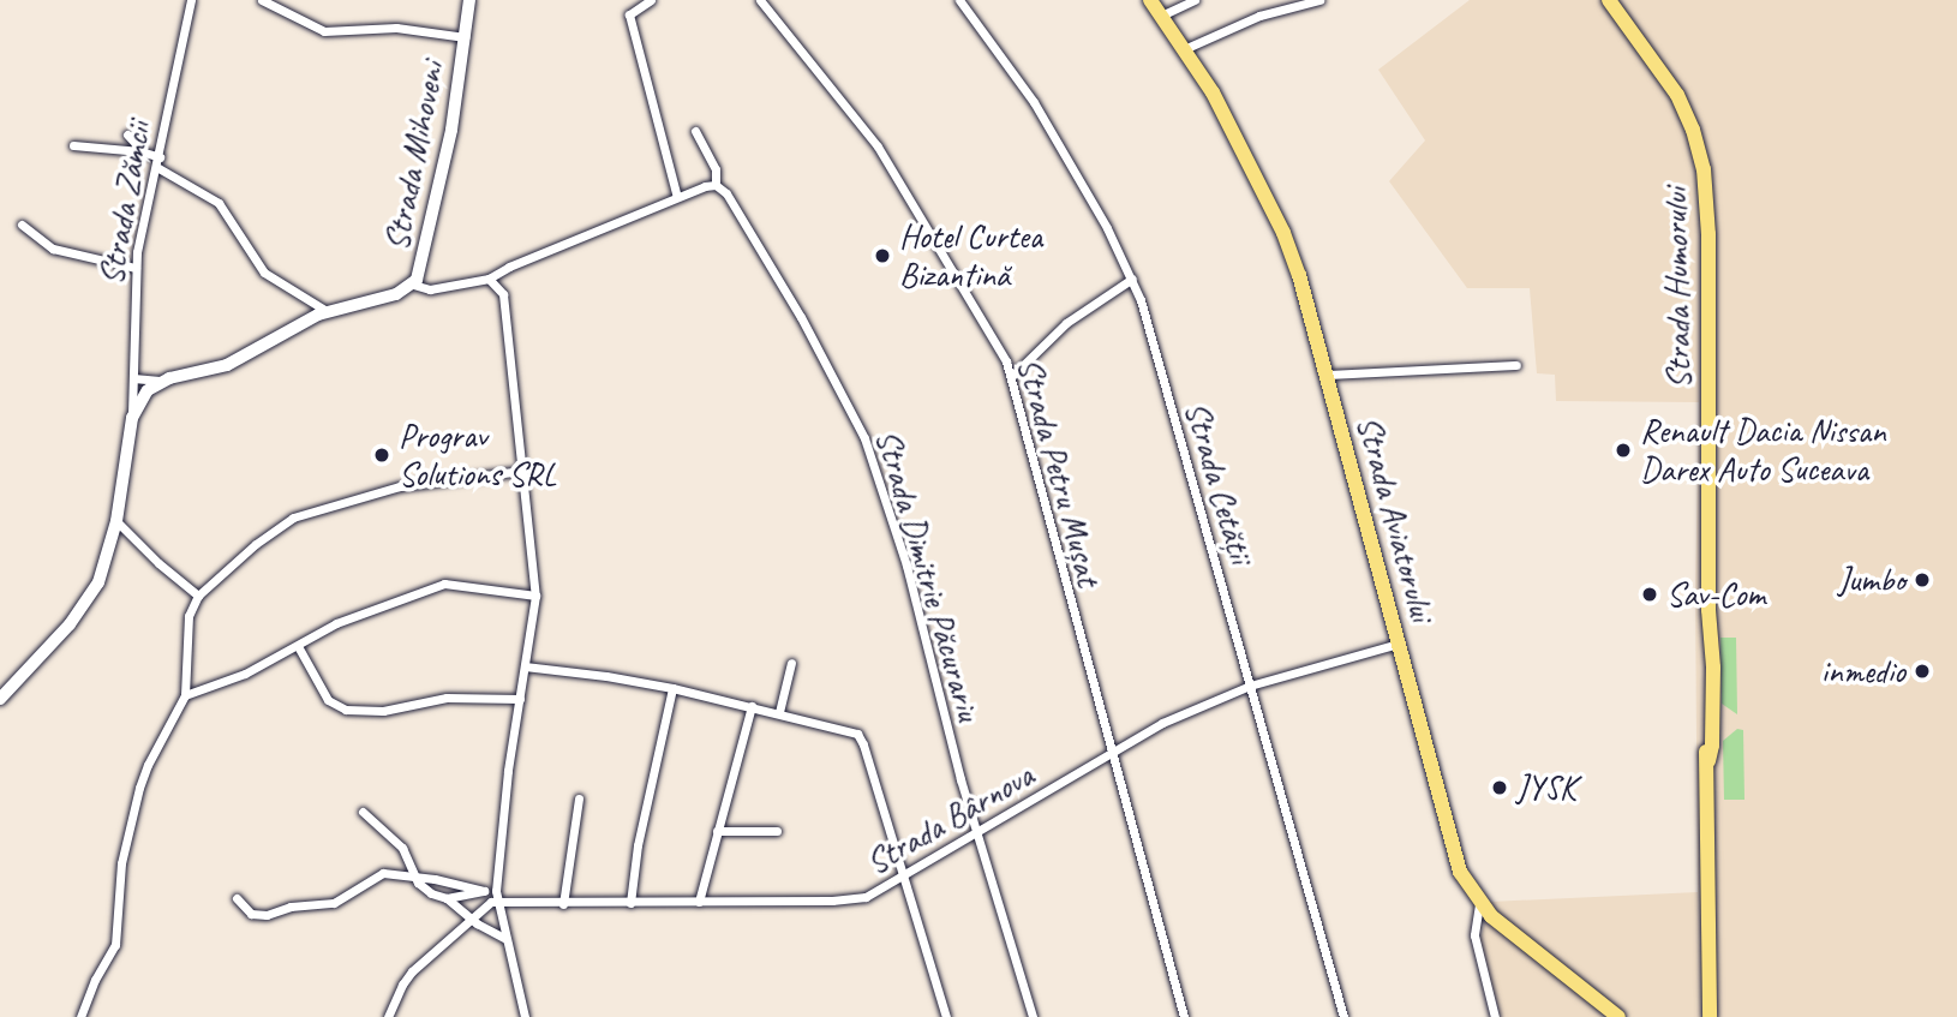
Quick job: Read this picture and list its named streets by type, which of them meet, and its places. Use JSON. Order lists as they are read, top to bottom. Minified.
{"streets":{"main road":["Strada Mihoveni","Strada Zămcii","Strada Humorului","Strada Aviatorului"],"street":["Strada Petru Mușat","Strada Cetății","Strada Dimitrie Păcurariu","Strada Bârnova"]},"crossings":[["Strada Petru Mușat","Strada Bârnova"],["Strada Cetății","Strada Bârnova"],["Strada Aviatorului","Strada Bârnova"],["Strada Dimitrie Păcurariu","Strada Bârnova"]],"places":["Hotel Curtea Bizantină","Renault Dacia Nissan Darex Auto Suceava","Prograv Solutions SRL","Jumbo","Sav-Com","inmedio","JYSK"]}
